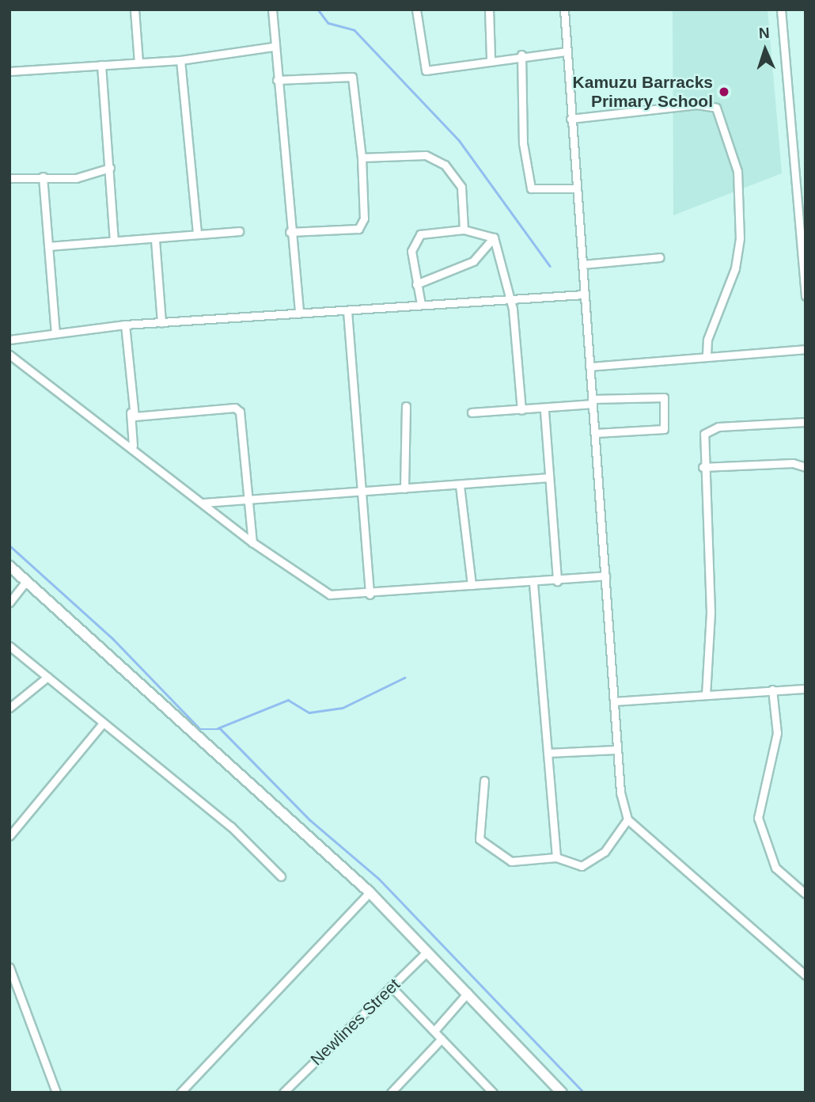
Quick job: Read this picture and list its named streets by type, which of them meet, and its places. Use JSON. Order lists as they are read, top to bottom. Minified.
{"streets":{"street":["Newlines Street"]},"places":["Kamuzu Barracks Primary School"],"north":"top"}
